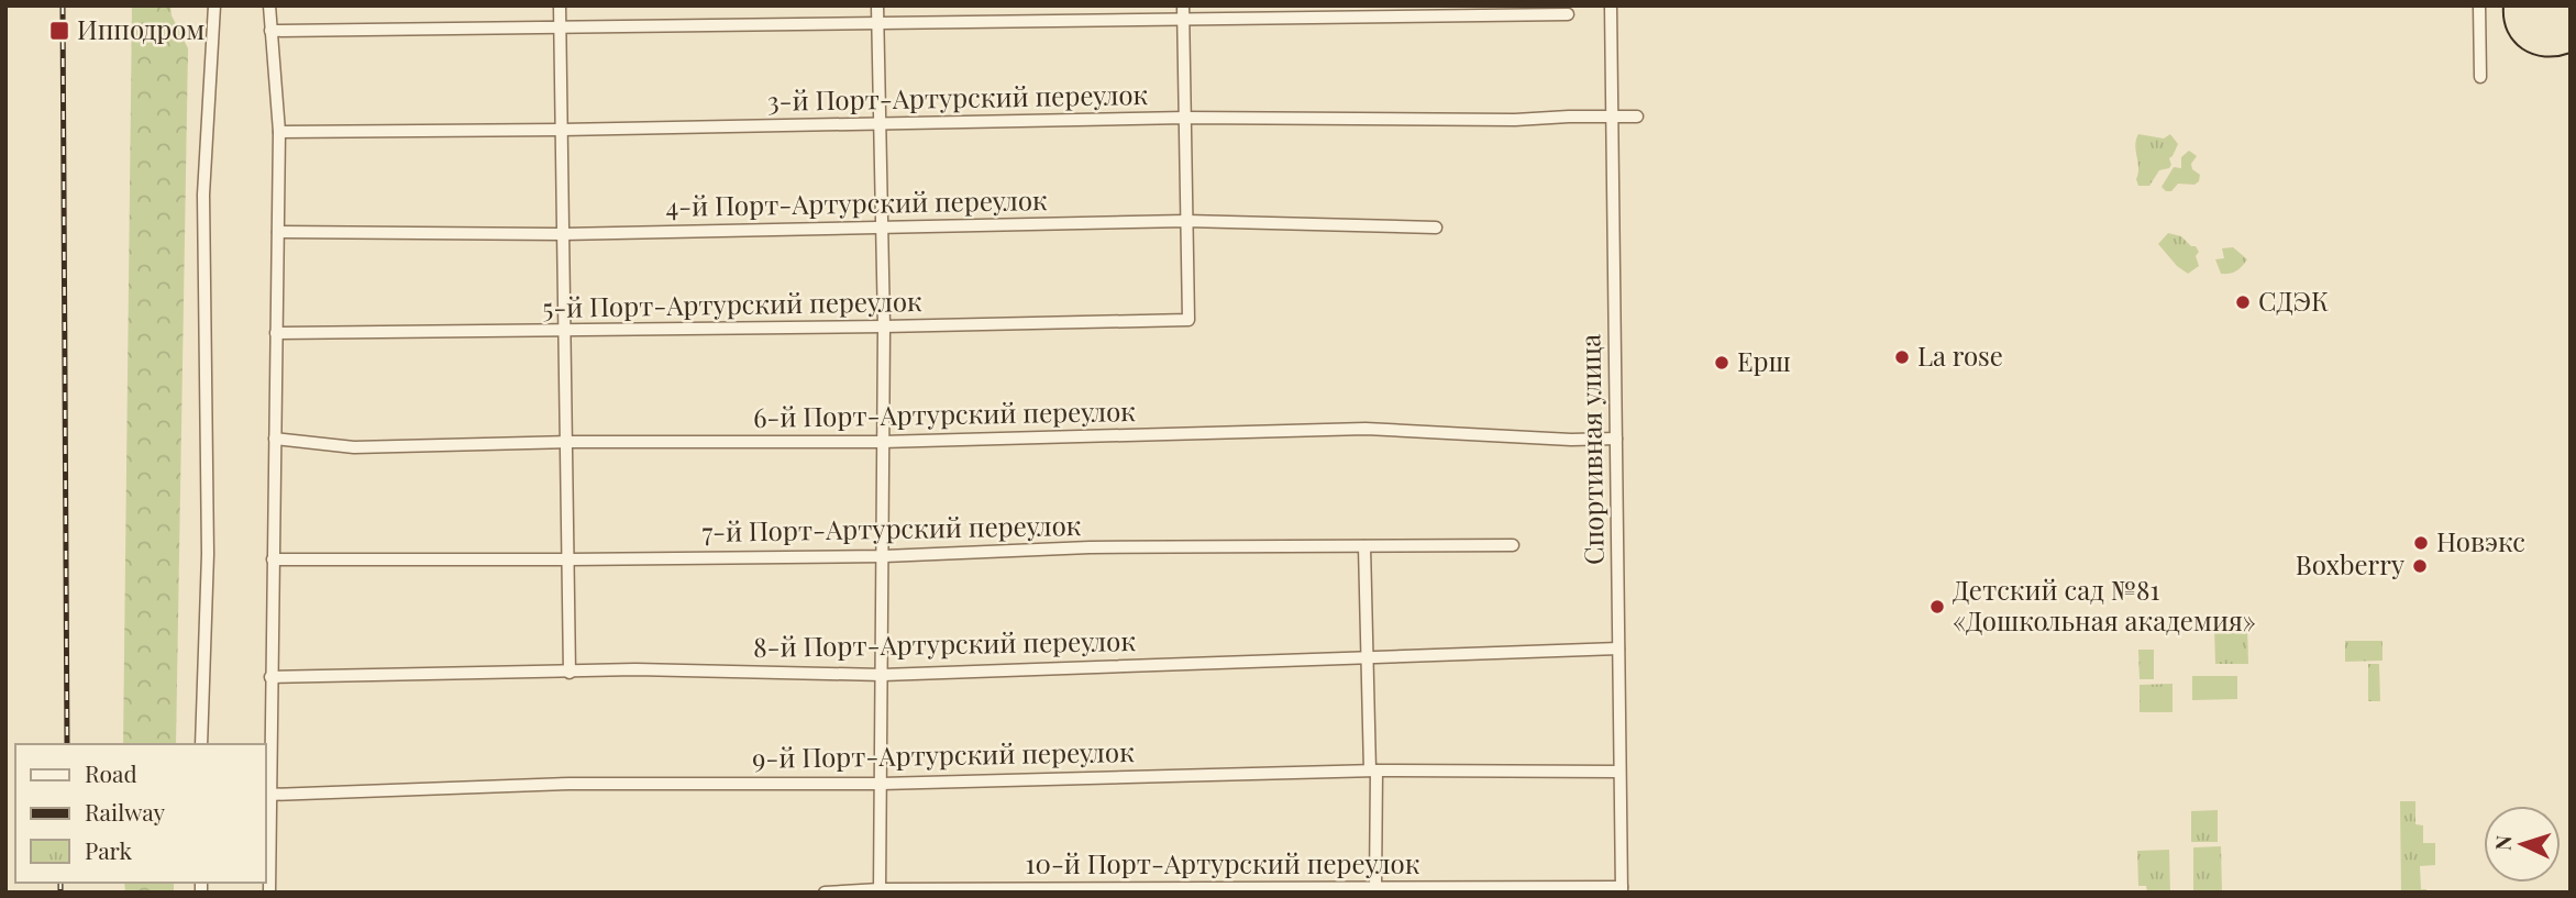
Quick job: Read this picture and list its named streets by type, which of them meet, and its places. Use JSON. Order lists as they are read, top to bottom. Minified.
{"streets":{"street":["3-й Порт-Артурский переулок","4-й Порт-Артурский переулок","5-й Порт-Артурский переулок","6-й Порт-Артурский переулок","Спортивная улица","7-й Порт-Артурский переулок","8-й Порт-Артурский переулок","9-й Порт-Артурский переулок","10-й Порт-Артурский переулок"]},"crossings":[["3-й Порт-Артурский переулок","Спортивная улица"],["4-й Порт-Артурский переулок","5-й Порт-Артурский переулок"],["6-й Порт-Артурский переулок","Спортивная улица"],["Спортивная улица","8-й Порт-Артурский переулок"],["Спортивная улица","9-й Порт-Артурский переулок"],["Спортивная улица","10-й Порт-Артурский переулок"]],"places":{"transit":["Ипподром"],"other":["СДЭК","La rose","Ерш","Новэкс","Boxberry","Детский сад №81 «Дошкольная академия»"]},"legend":["Road","Railway","Park"],"north":"left"}
